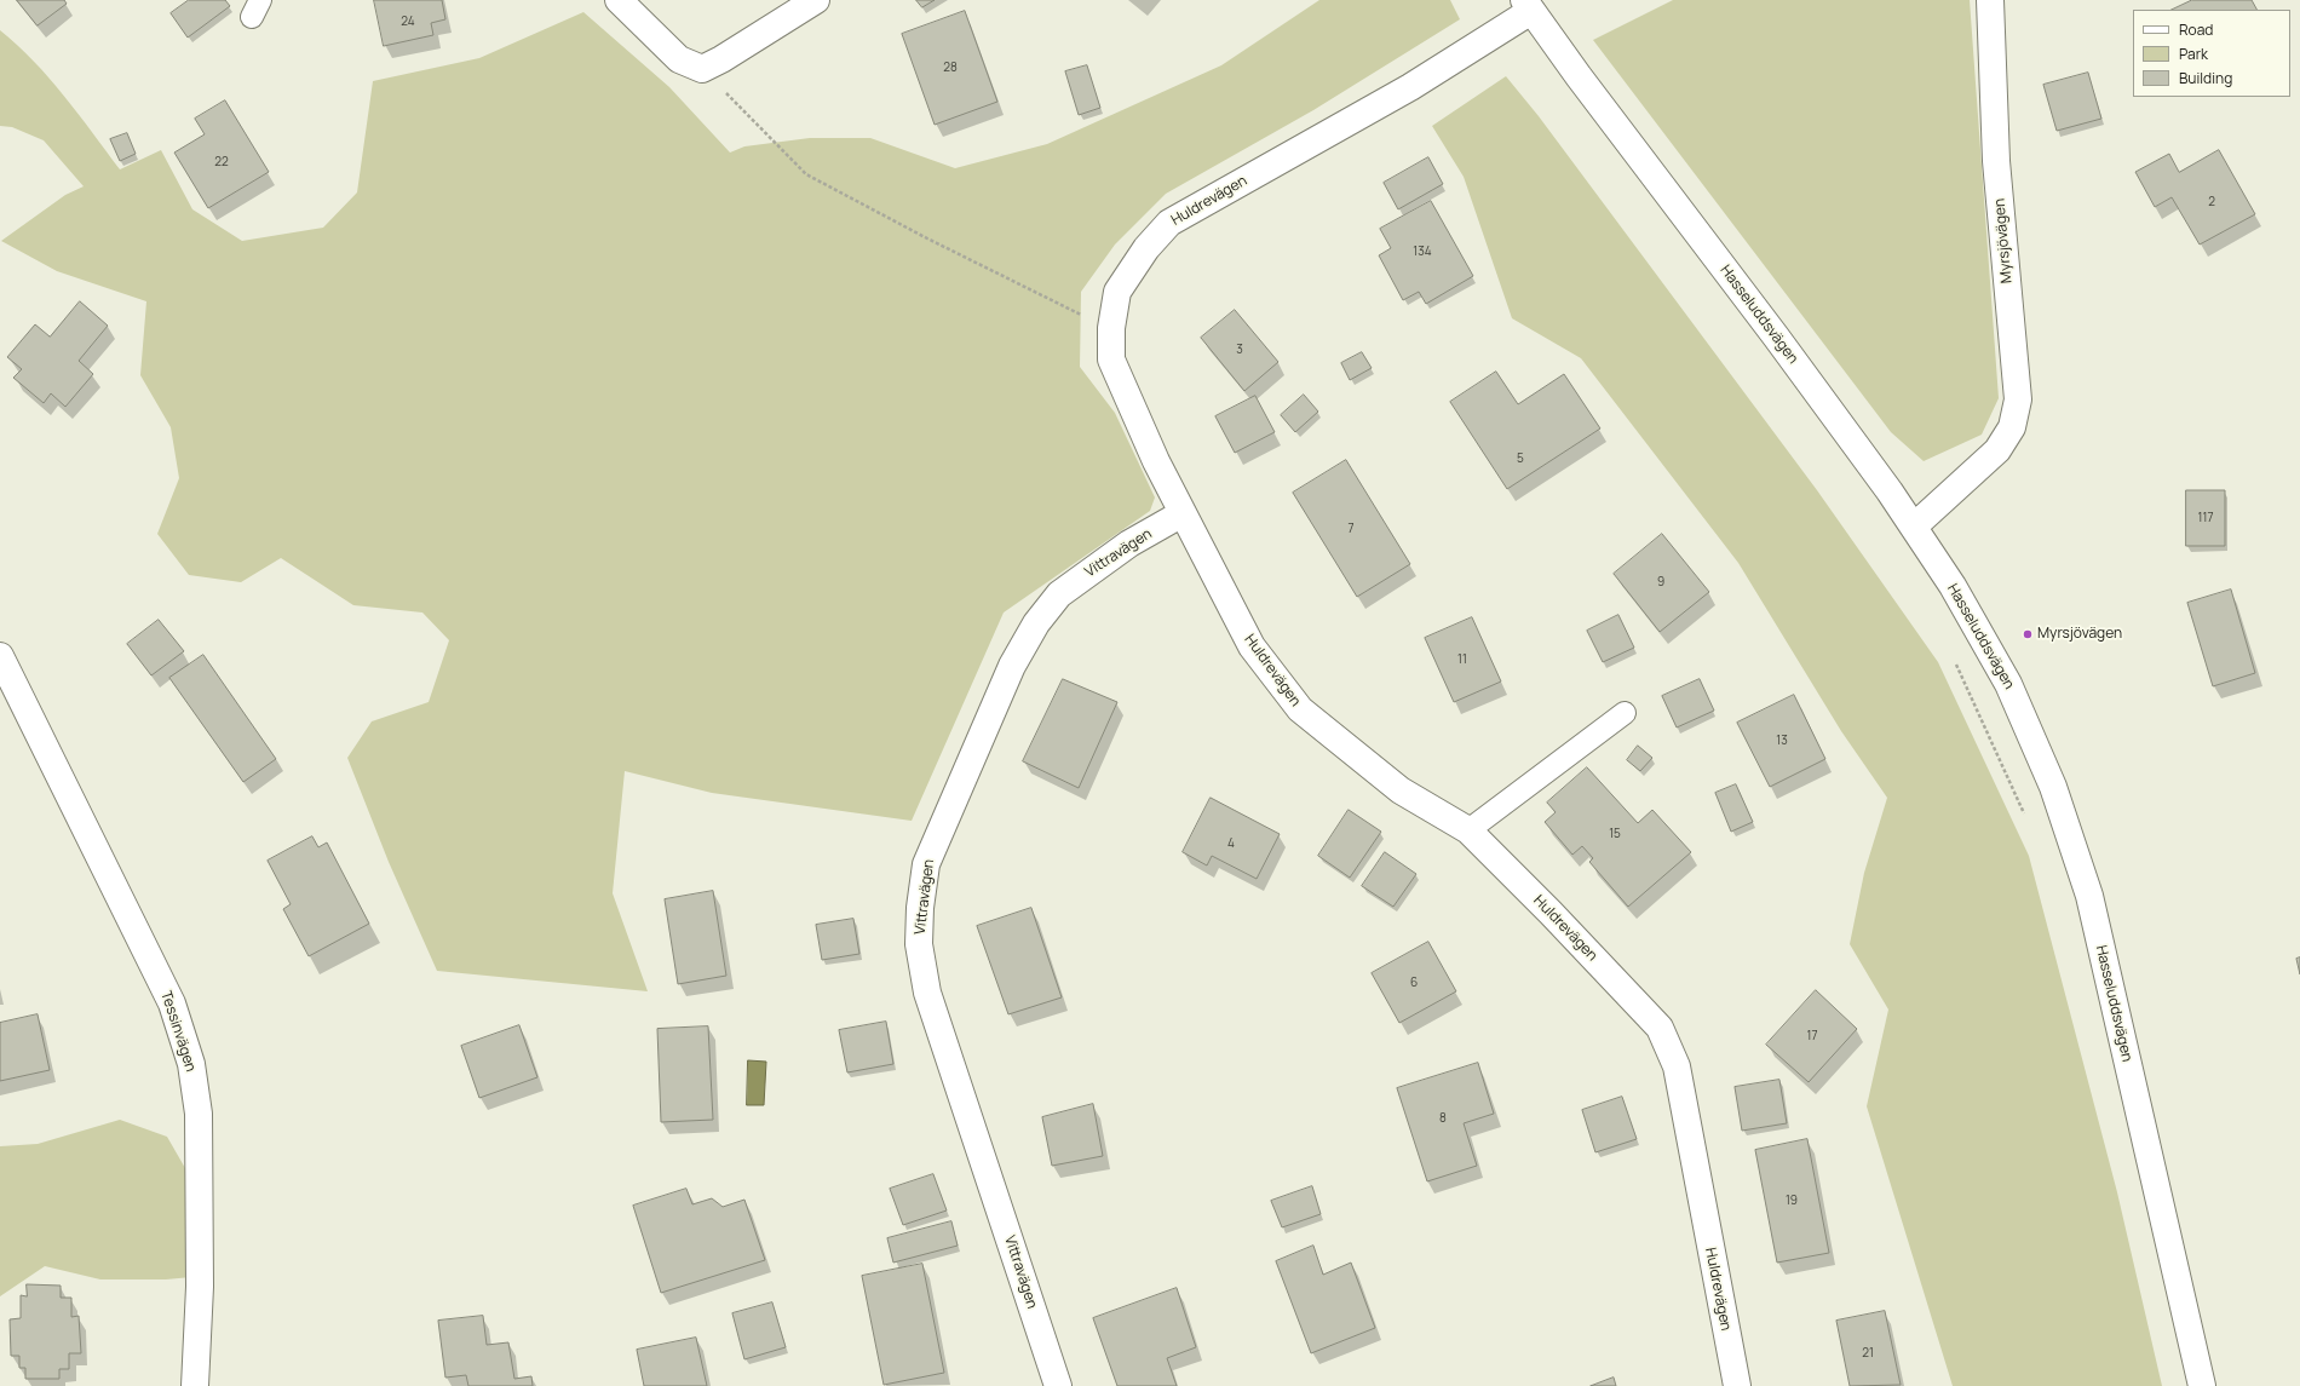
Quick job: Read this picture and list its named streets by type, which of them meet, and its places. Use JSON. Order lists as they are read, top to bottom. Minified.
{"streets":{"street":["Huldrevägen","Myrsjövägen","Hasseluddsvägen","Vittravägen","Tessinvägen"]},"crossings":[["Huldrevägen","Hasseluddsvägen"],["Huldrevägen","Vittravägen"],["Myrsjövägen","Hasseluddsvägen"]],"places":["Myrsjövägen"],"house_numbers":["24","28","22","2","134","3","5","117","7","9","11","13","15","4","6","17","8","19","21"],"legend":["Road","Park","Building"]}
